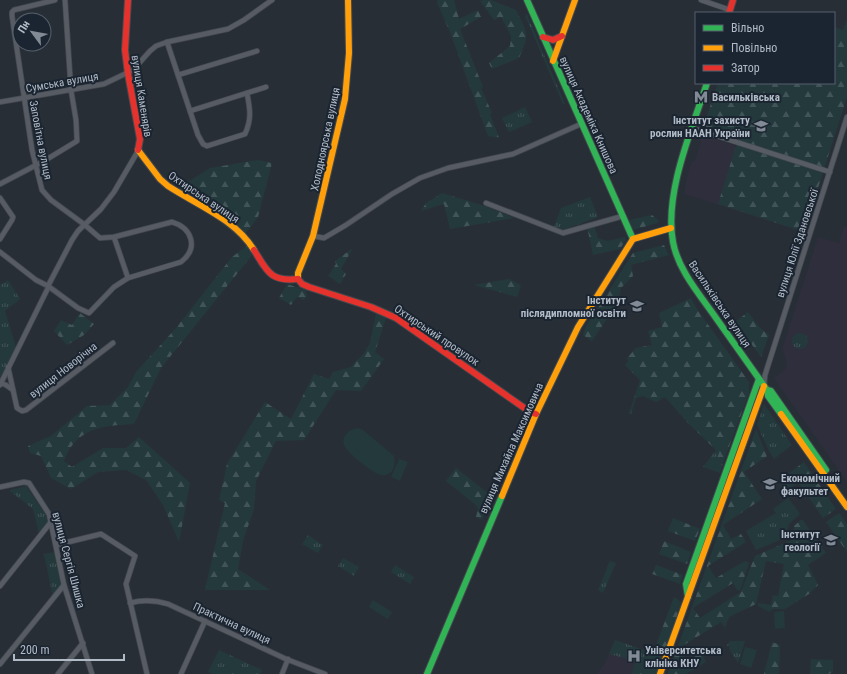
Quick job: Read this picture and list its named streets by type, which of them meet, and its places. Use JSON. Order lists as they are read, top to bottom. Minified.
{"streets":{"main road":["вулиця Каменярів","вулиця Академіка Книшова","Холодноярська вулиця","Охтирська вулиця","вулиця Юлії Здановської","Васильківська вулиця","Охтирський провулок","вулиця Михайла Максимовича"],"street":["Сумська вулиця","Заповітна вулиця","вулиця Новорічна","вулиця Сергія Шишка","Практична вулиця"]},"crossings":[["Сумська вулиця","вулиця Каменярів"],["Сумська вулиця","Заповітна вулиця"],["вулиця Каменярів","Заповітна вулиця"],["вулиця Каменярів","Охтирська вулиця"],["вулиця Каменярів","вулиця Новорічна"],["вулиця Академіка Книшова","вулиця Михайла Максимовича"],["Холодноярська вулиця","Охтирська вулиця"],["Холодноярська вулиця","Охтирський провулок"],["Охтирська вулиця","Охтирський провулок"],["вулиця Юлії Здановської","Васильківська вулиця"],["Охтирський провулок","вулиця Михайла Максимовича"]],"places":{"metro station":["Васильківська"],"school or university":["Інститут захисту рослин НААН України","Інститут післядипломної освіти","Економічний факультет","Інститут геології"],"hospital":["Університетська клініка КНУ"]},"legend":["Вільно","Повільно","Затор"],"scale_bar":"200 m","north":"top left"}
